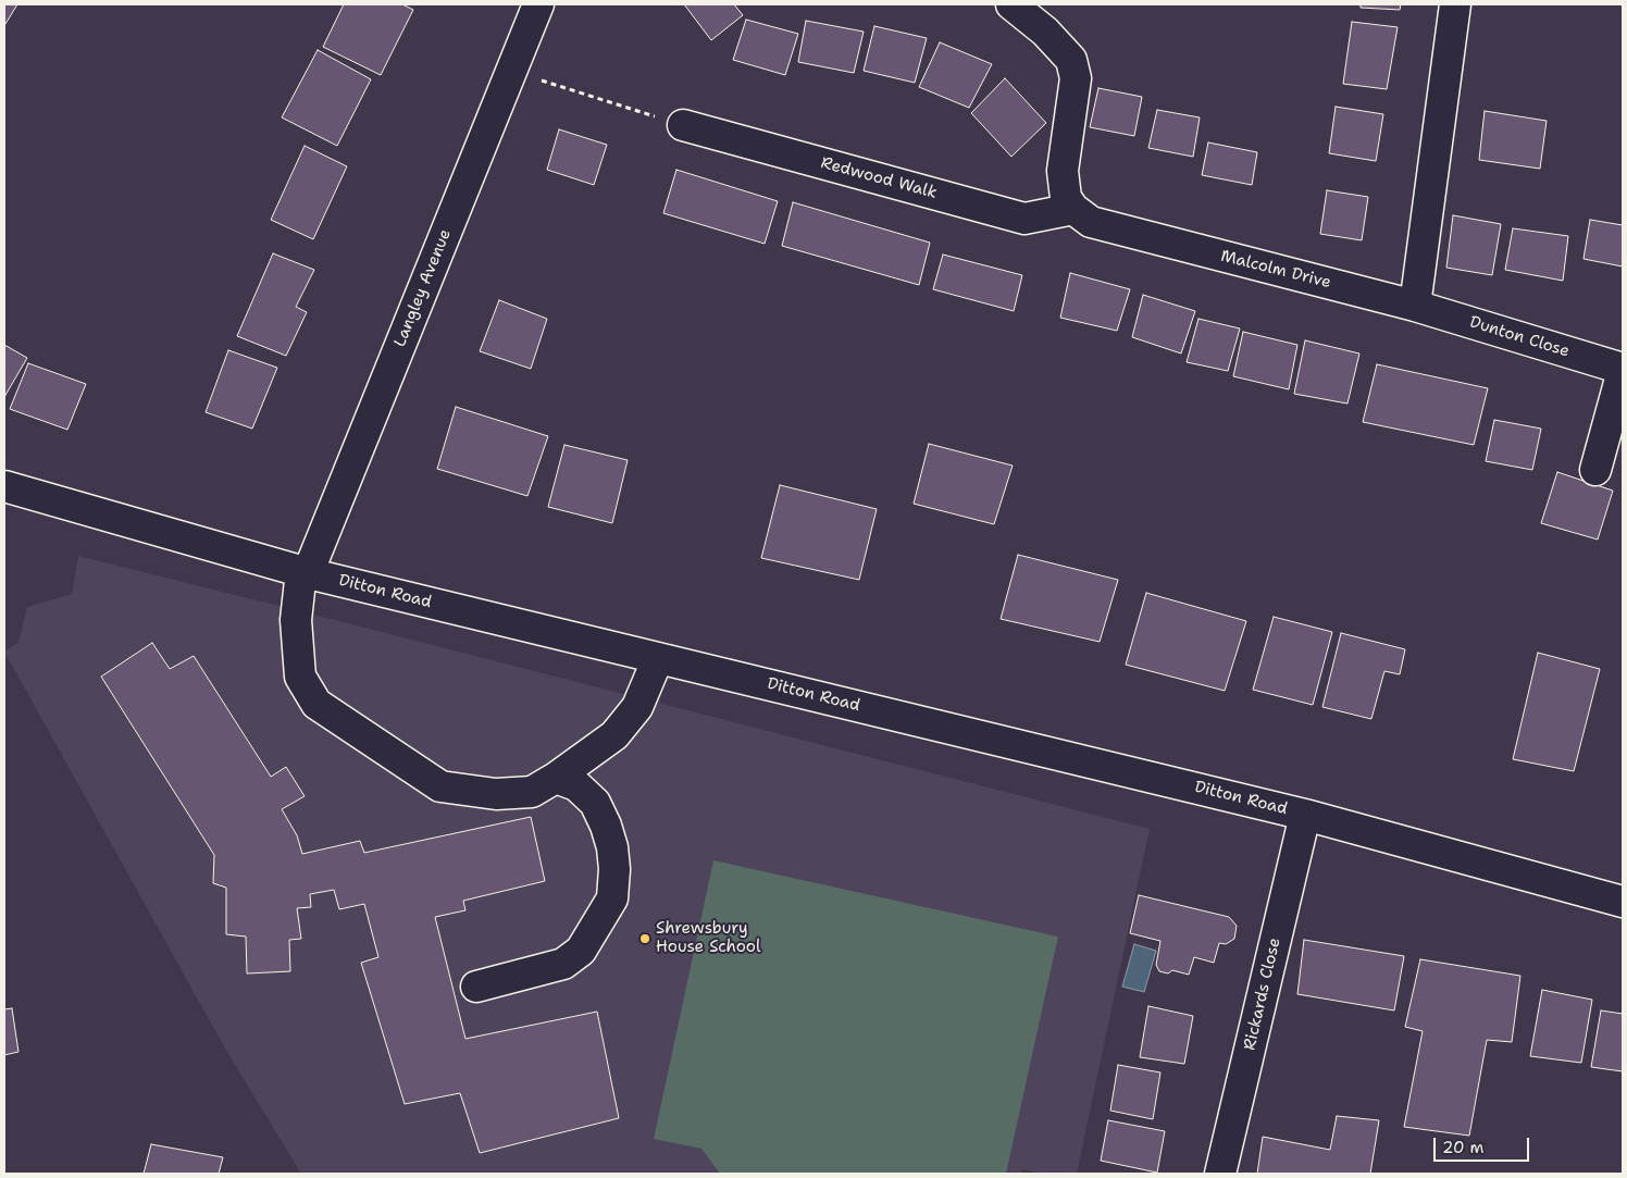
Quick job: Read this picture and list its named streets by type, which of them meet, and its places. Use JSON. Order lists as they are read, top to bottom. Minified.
{"streets":{"street":["Redwood Walk","Malcolm Drive","Langley Avenue","Dunton Close","Ditton Road","Rickards Close"]},"crossings":[["Redwood Walk","Malcolm Drive"],["Malcolm Drive","Dunton Close"],["Langley Avenue","Ditton Road"],["Ditton Road","Rickards Close"]],"places":["Shrewsbury House School"],"scale_bar":"20 m"}
